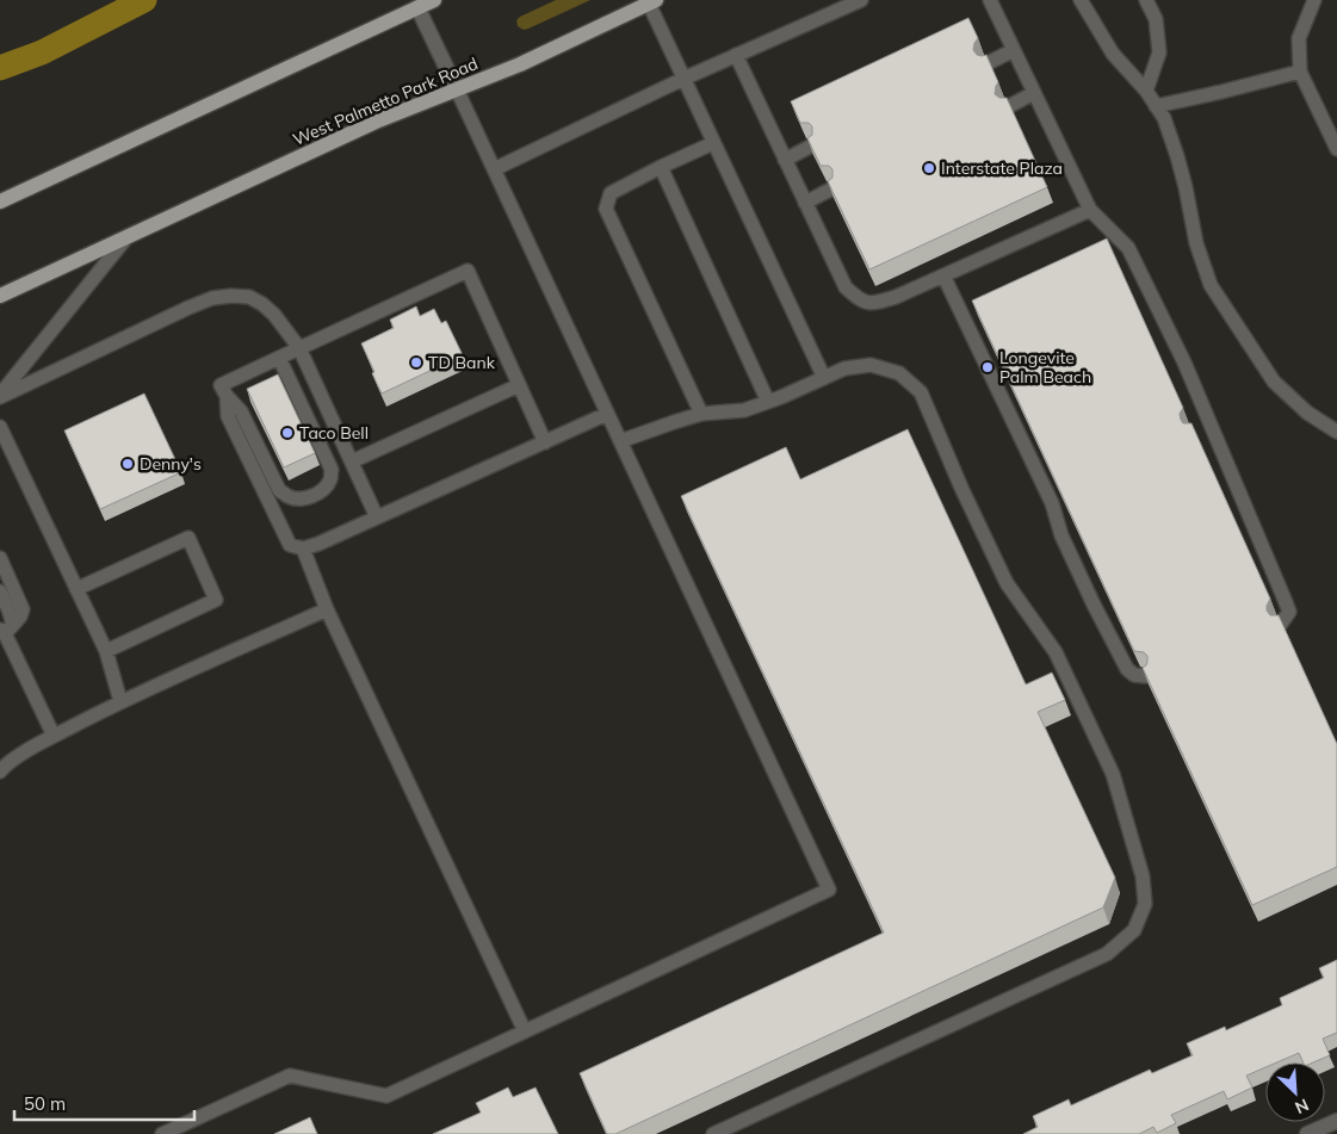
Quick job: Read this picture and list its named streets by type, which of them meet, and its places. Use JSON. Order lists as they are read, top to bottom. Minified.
{"streets":{"main road":["West Palmetto Park Road"]},"places":["Interstate Plaza","TD Bank","Longevite Palm Beach","Taco Bell","Denny's"],"scale_bar":"50 m","north":"bottom right"}
